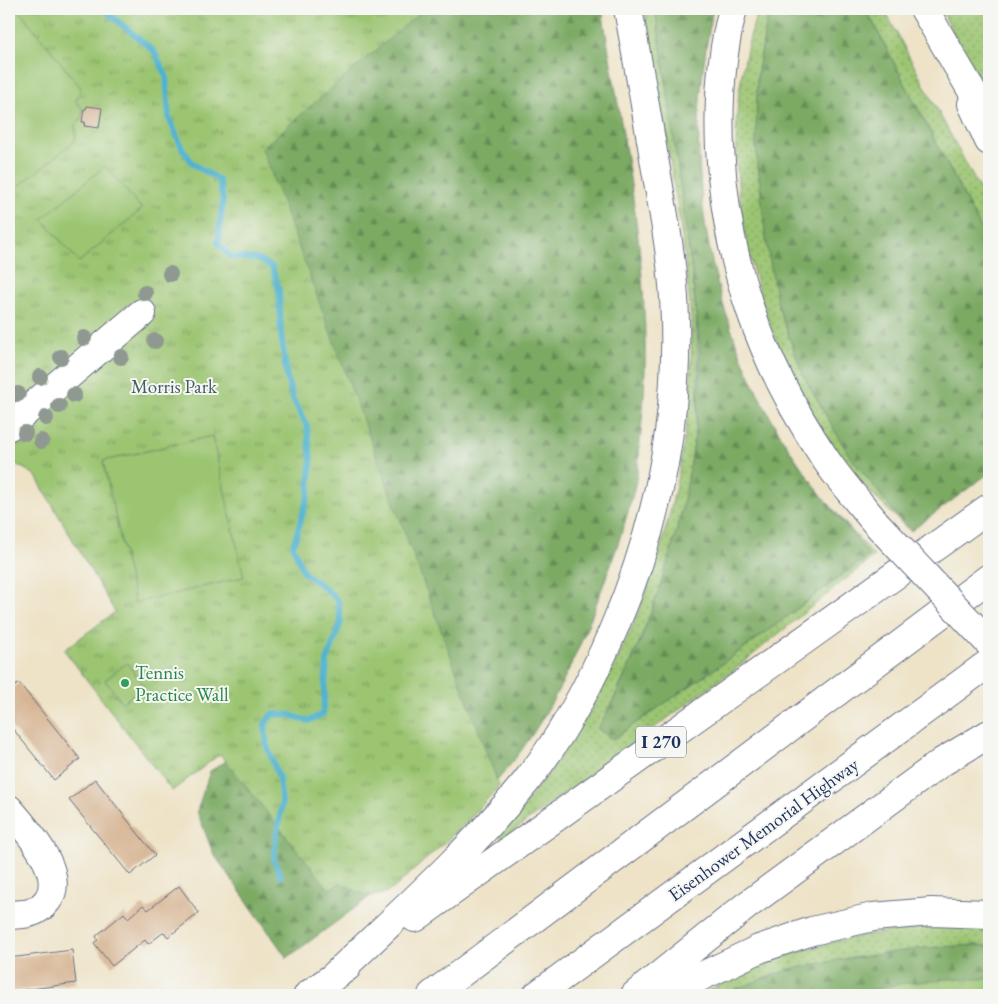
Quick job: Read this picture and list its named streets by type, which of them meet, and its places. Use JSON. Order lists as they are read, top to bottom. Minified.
{"streets":{"main road":["I 270","Eisenhower Memorial Highway"]},"parks":["Morris Park"],"places":["Tennis Practice Wall"]}
